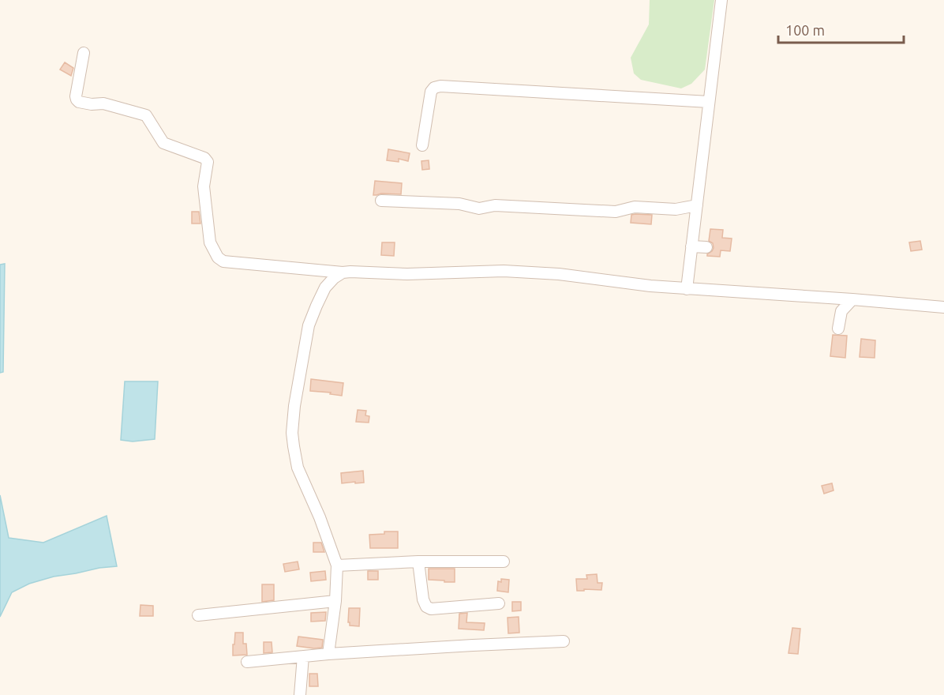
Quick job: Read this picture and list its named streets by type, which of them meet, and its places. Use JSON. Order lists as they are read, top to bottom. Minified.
{"scale_bar":"100 m"}
